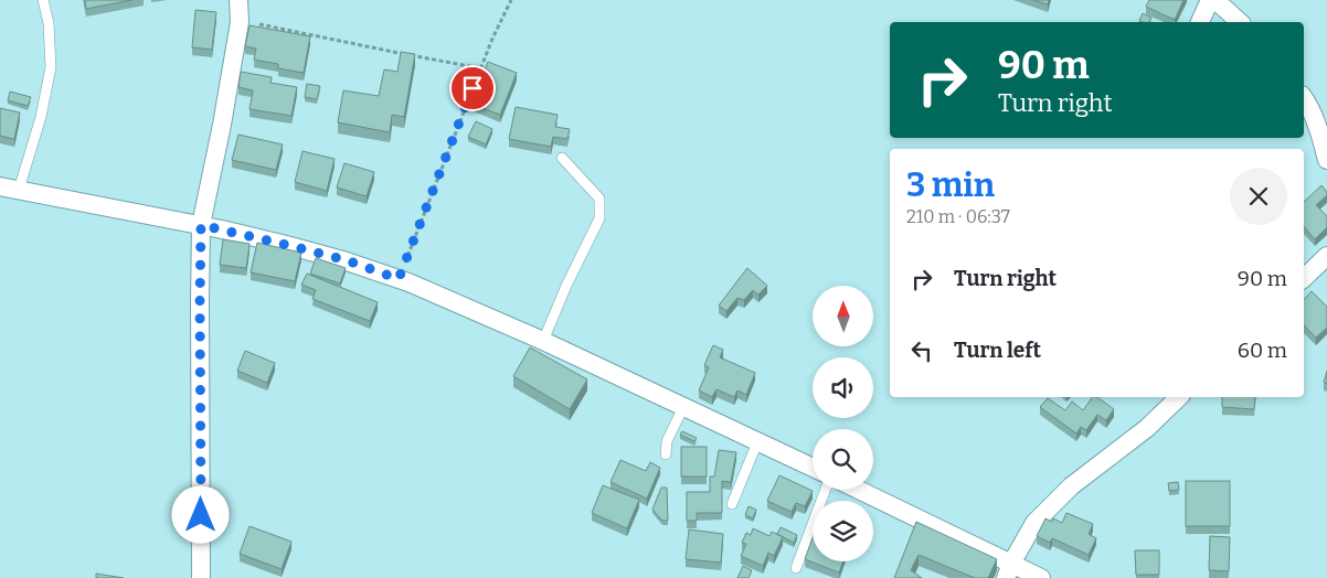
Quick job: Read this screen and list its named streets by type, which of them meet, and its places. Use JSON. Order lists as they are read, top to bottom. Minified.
{"north":"top","page":{"turn":["90 m","Turn right"],"heading":["3 min","210 m · 06:37"],"list":[{"name":"Turn right","value":"90 m"},{"name":"Turn left","value":"60 m"}]}}
